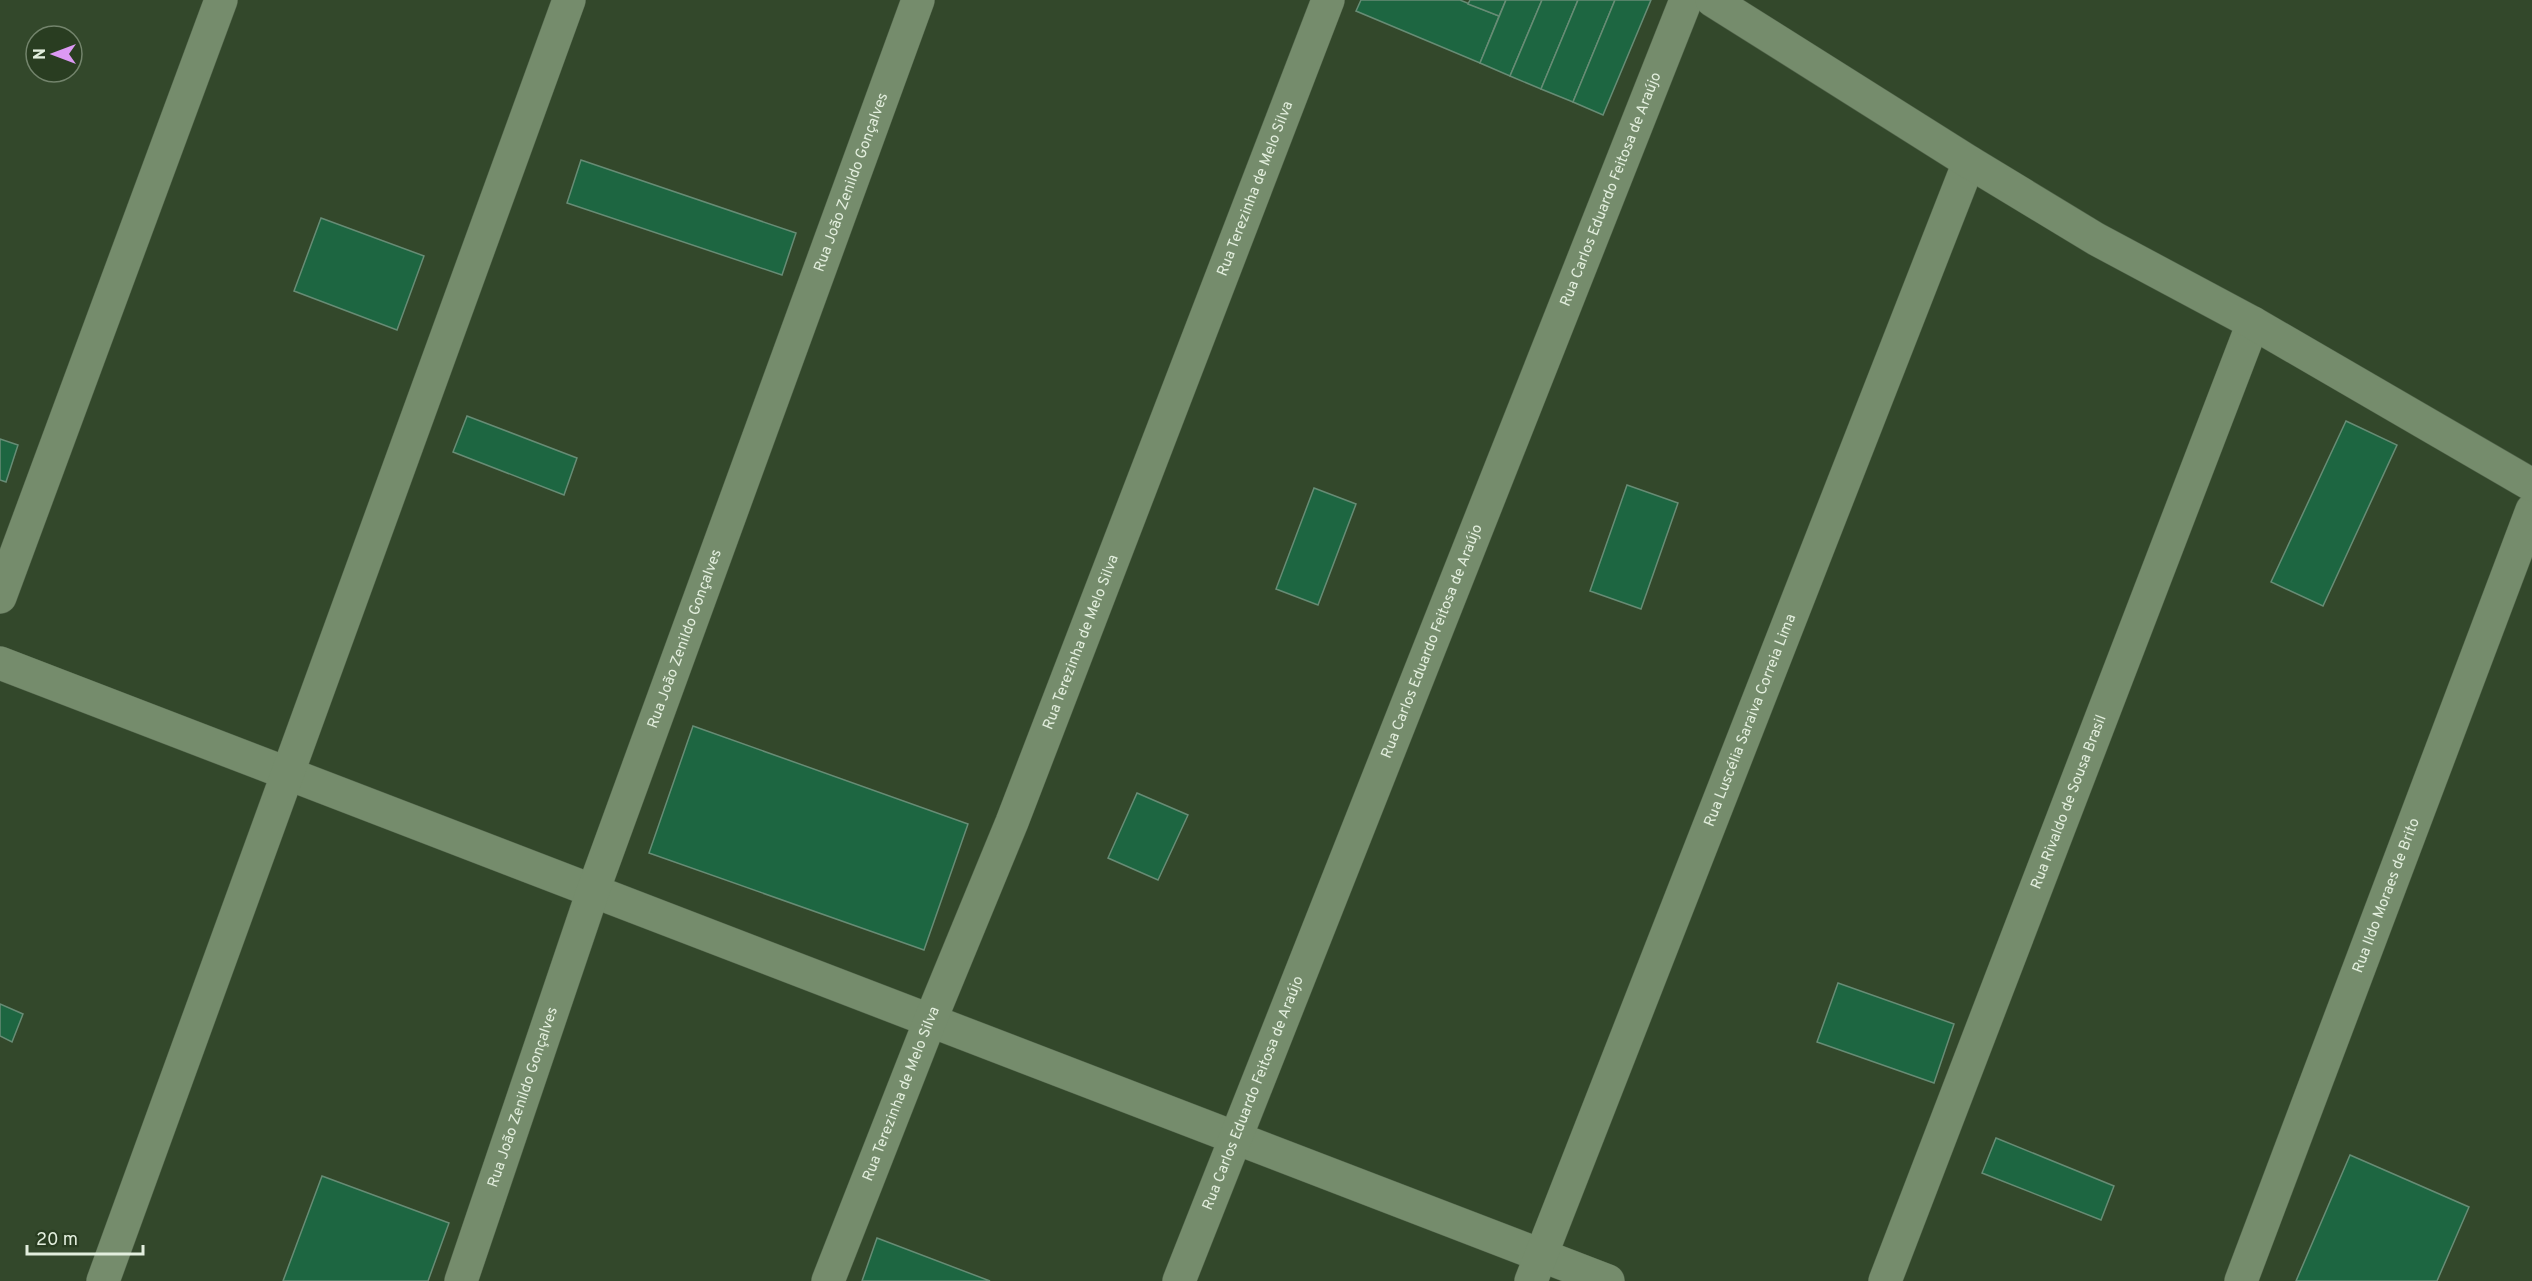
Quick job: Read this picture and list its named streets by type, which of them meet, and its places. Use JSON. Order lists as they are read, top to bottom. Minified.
{"streets":{"street":["Rua João Zenildo Gonçalves","Rua Terezinha de Melo Silva","Rua Carlos Eduardo Feitosa de Araújo","Rua Luscélia Saraiva Correia Lima","Rua Rivaldo de Sousa Brasil","Rua Ildo Moraes de Brito"]},"scale_bar":"20 m","north":"left"}
